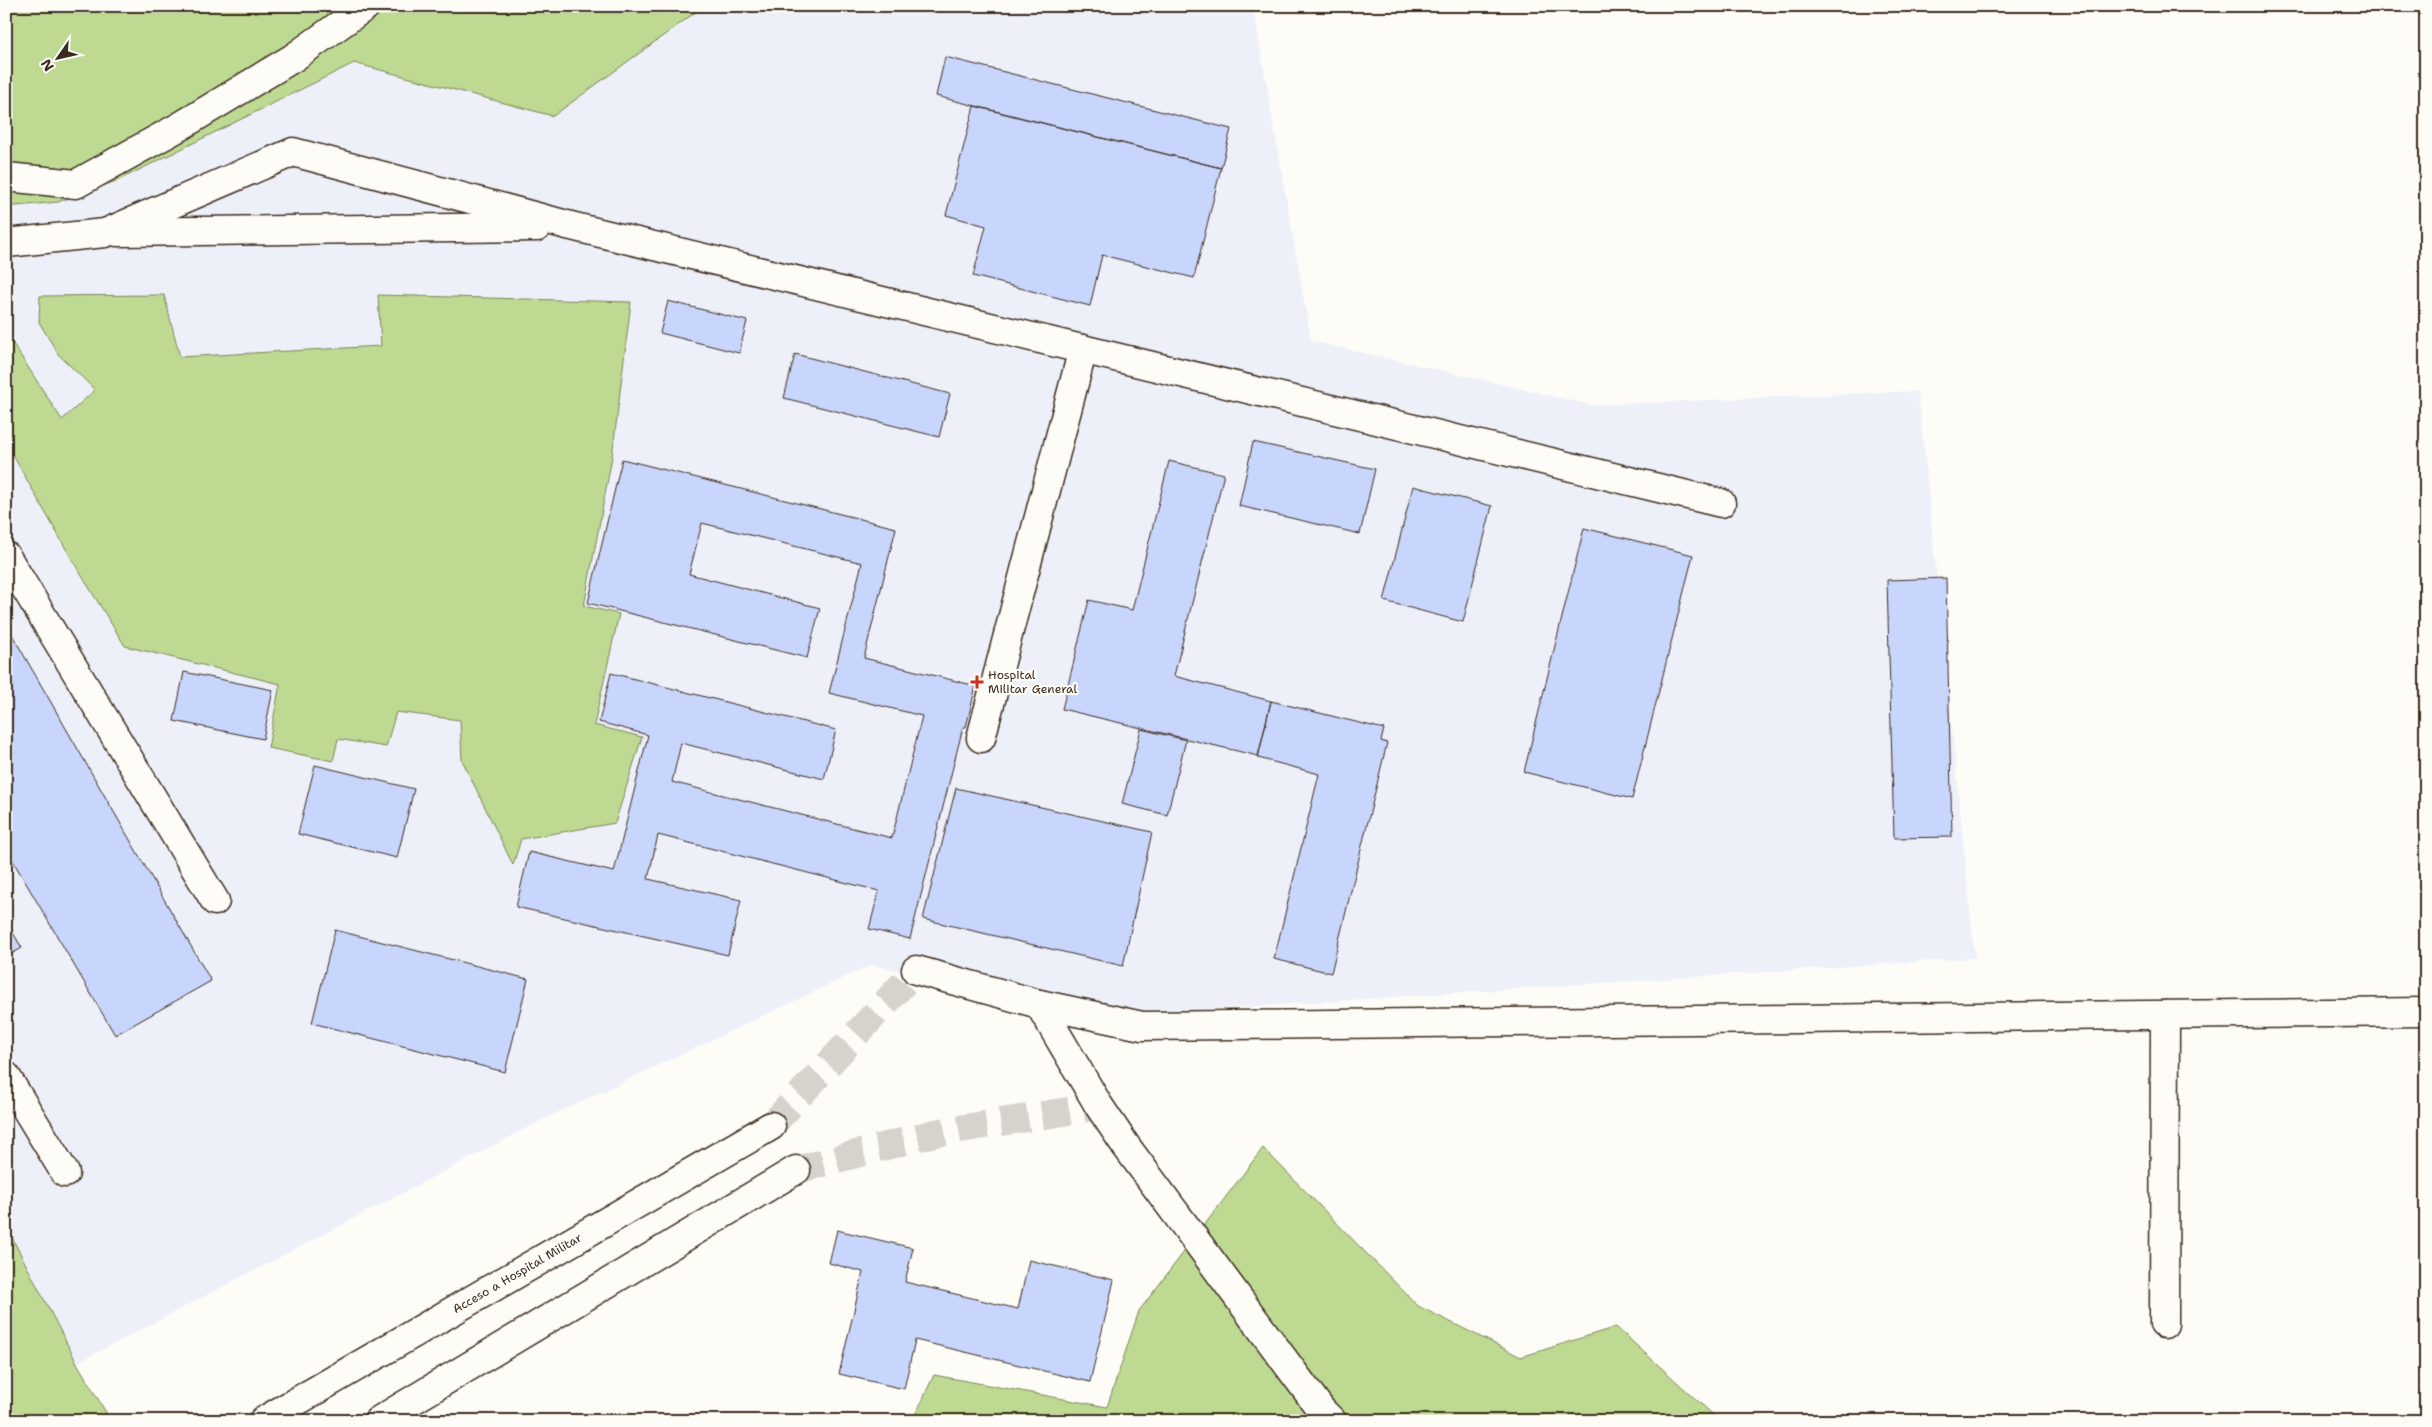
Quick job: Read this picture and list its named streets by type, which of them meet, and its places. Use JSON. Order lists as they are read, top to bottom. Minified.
{"streets":{"street":["Acceso a Hospital Militar"]},"places":{"health":["Hospital Militar General"]},"north":"bottom left"}
